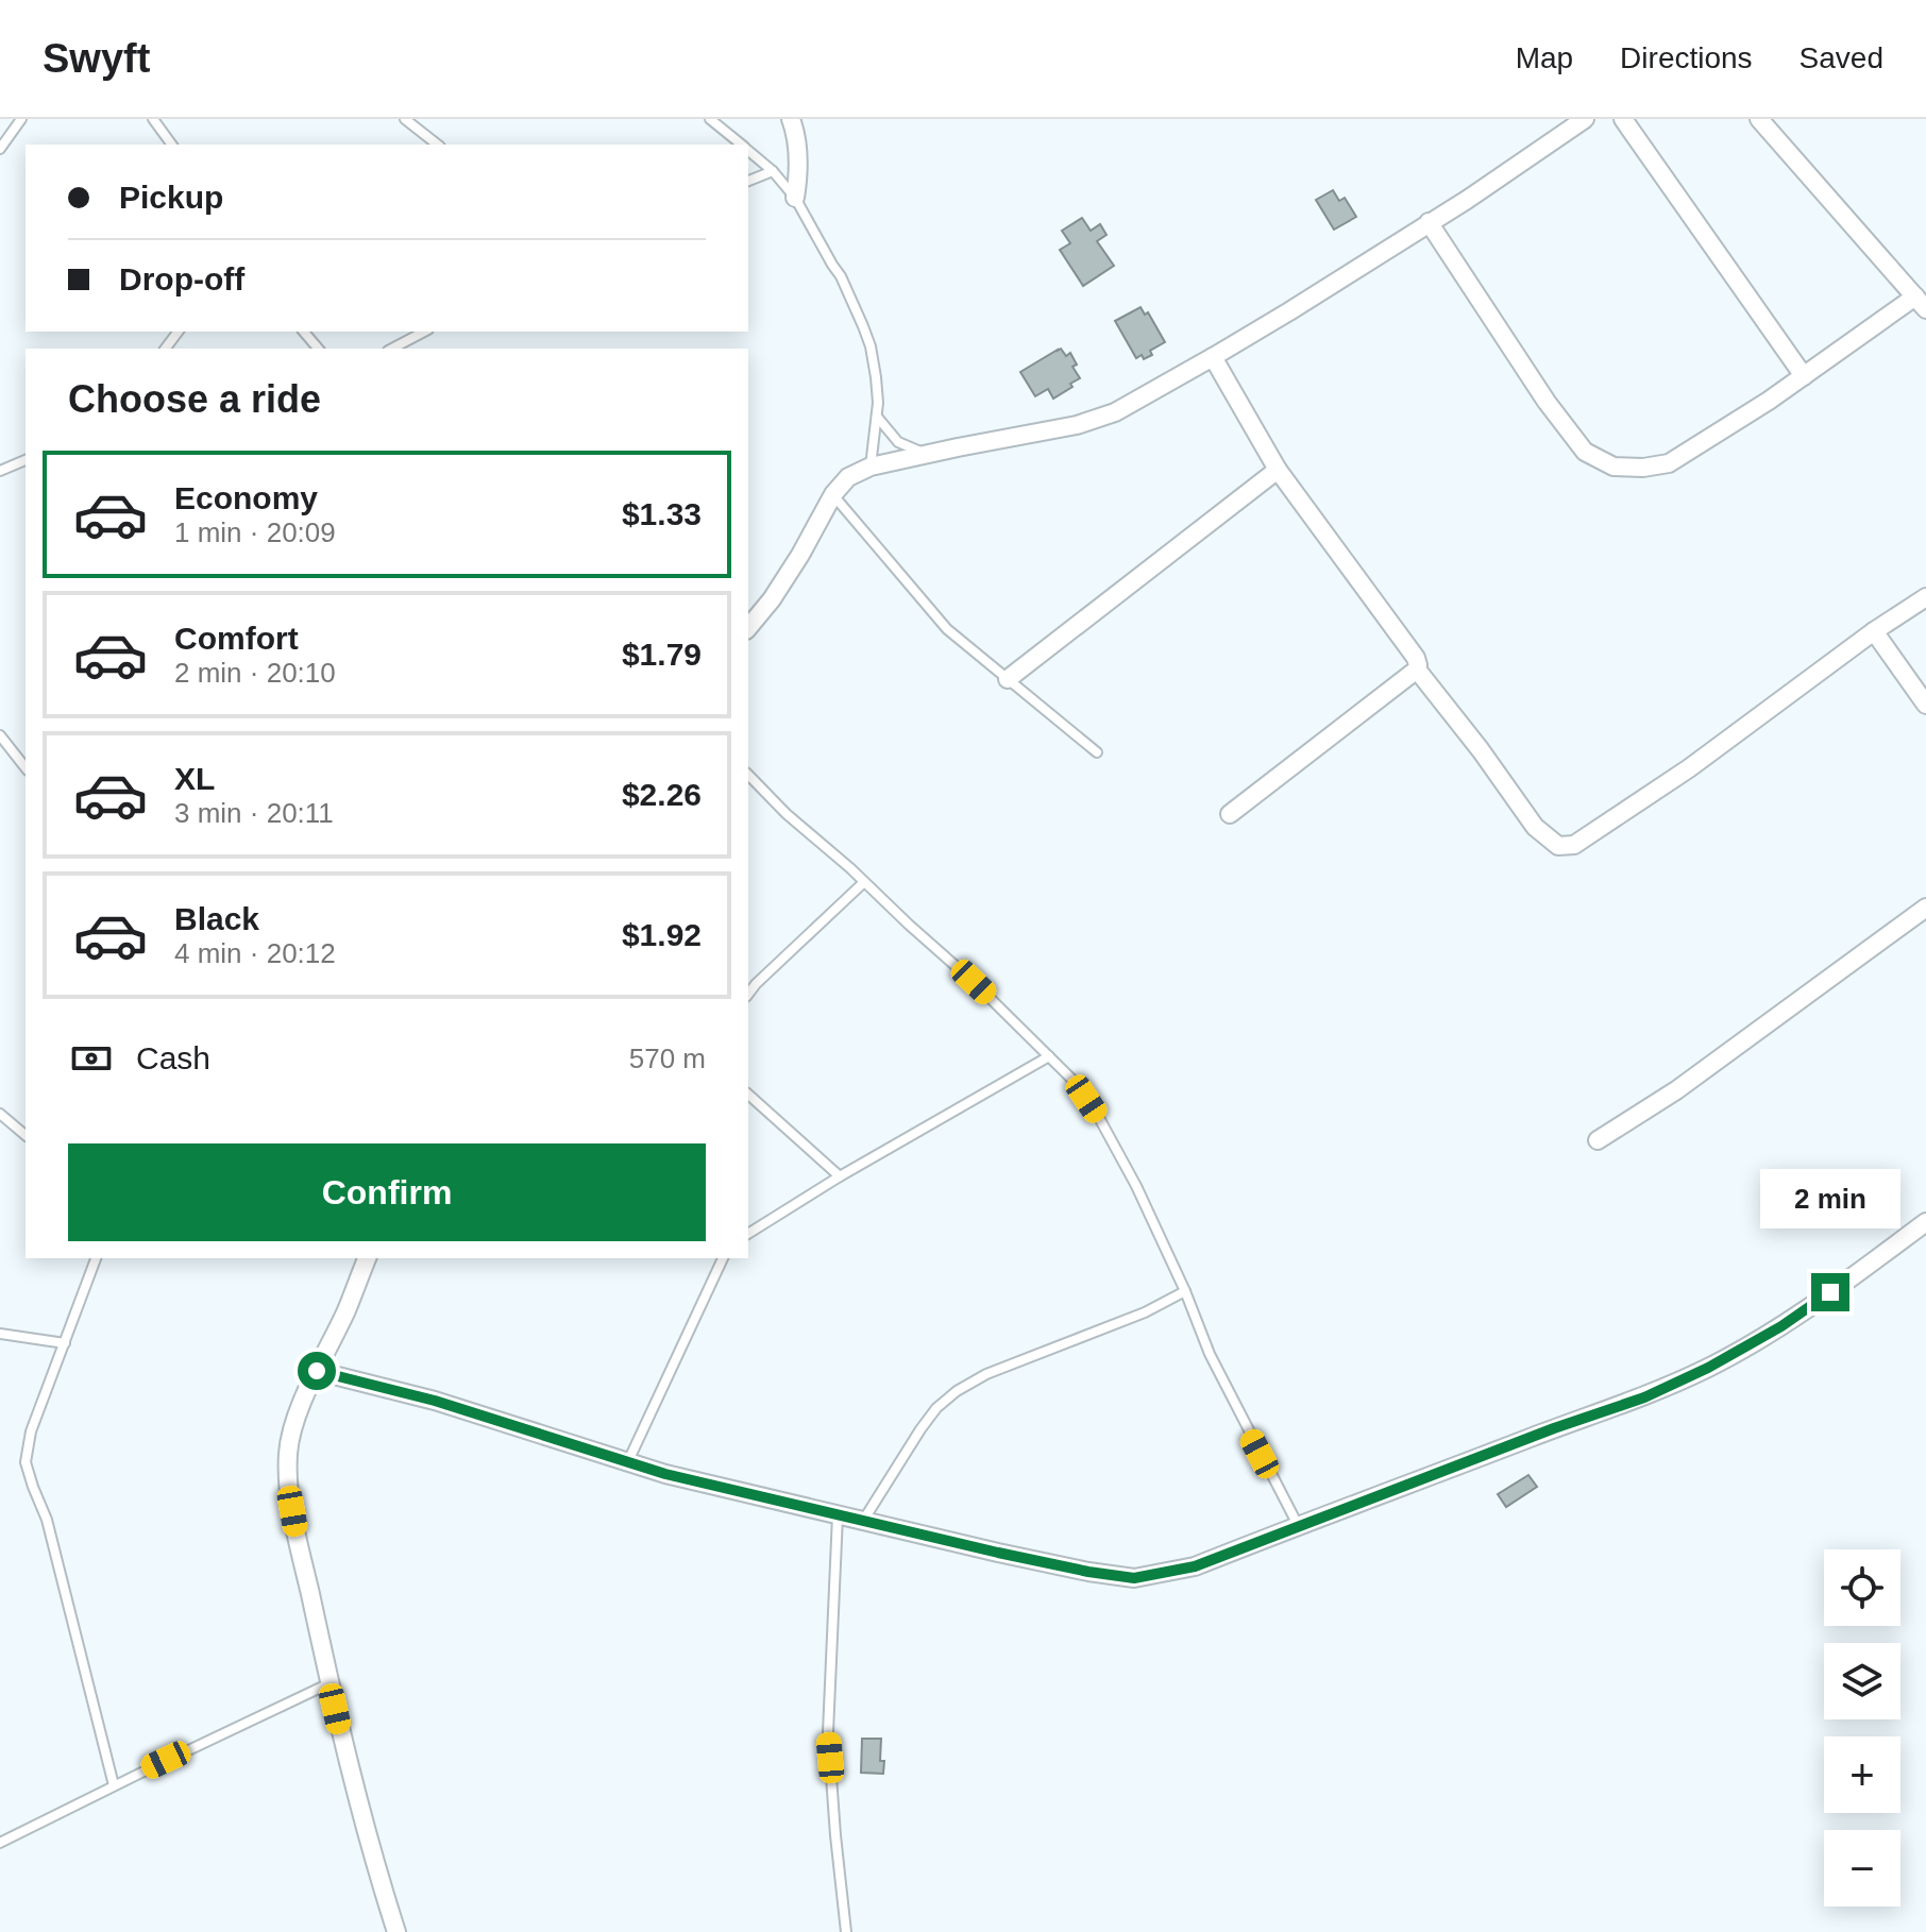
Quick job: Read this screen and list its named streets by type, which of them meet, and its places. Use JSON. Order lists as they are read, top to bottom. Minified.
{"page":{"header":"Swyft","nav":["Map","Directions","Saved"],"banner":["Pickup","Drop-off"],"heading":"Choose a ride","list":[{"name":"Economy","note":"1 min · 20:09","value":"$1.33"},{"name":"Comfort","note":"2 min · 20:10","value":"$1.79"},{"name":"XL","note":"3 min · 20:11","value":"$2.26"},{"name":"Black","note":"4 min · 20:12","value":"$1.92"}],"pay":["Cash","570 m"],"buttons":"Confirm","bubble":"2 min","map_buttons":["+","−"]}}
